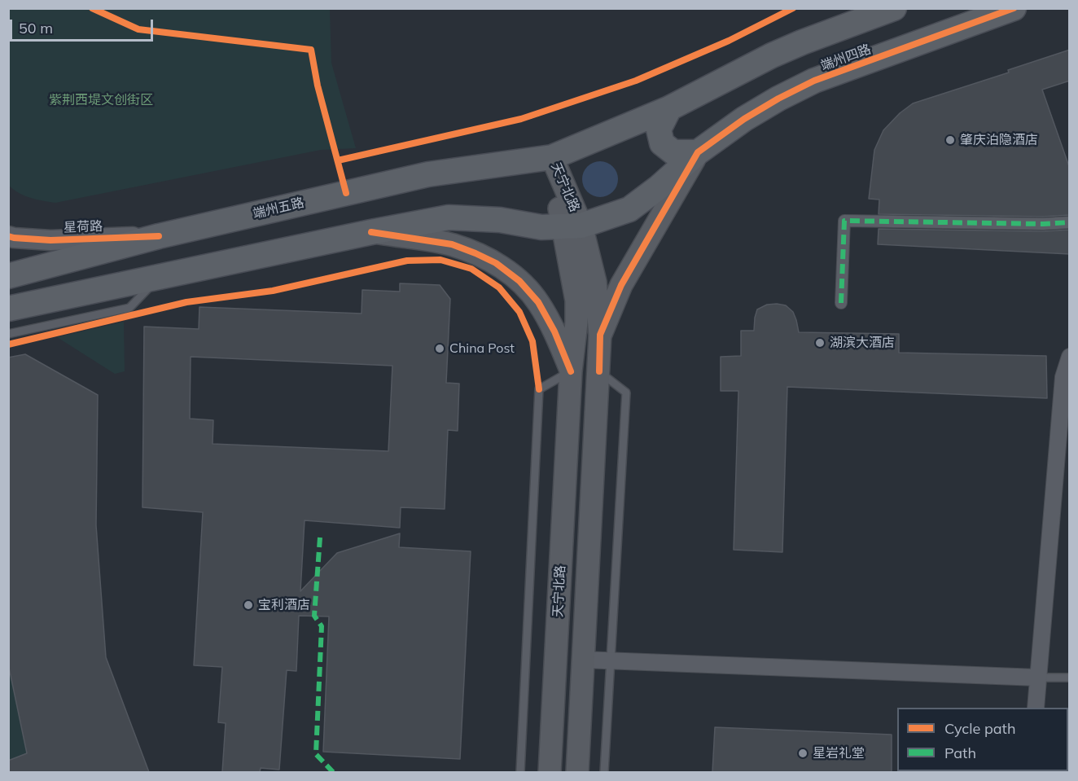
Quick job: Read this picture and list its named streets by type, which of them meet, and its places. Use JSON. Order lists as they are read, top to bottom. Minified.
{"streets":{"main road":["端州四路","天宁北路","端州五路"],"street":["星荷路"]},"crossings":[["端州四路","天宁北路"],["天宁北路","端州五路"],["端州五路","星荷路"]],"parks":["紫荆西堤文创街区"],"places":["肇庆泊隐酒店","湖滨大酒店","China Post","宝利酒店","星岩礼堂"],"legend":["Cycle path","Path"],"scale_bar":"50 m"}
